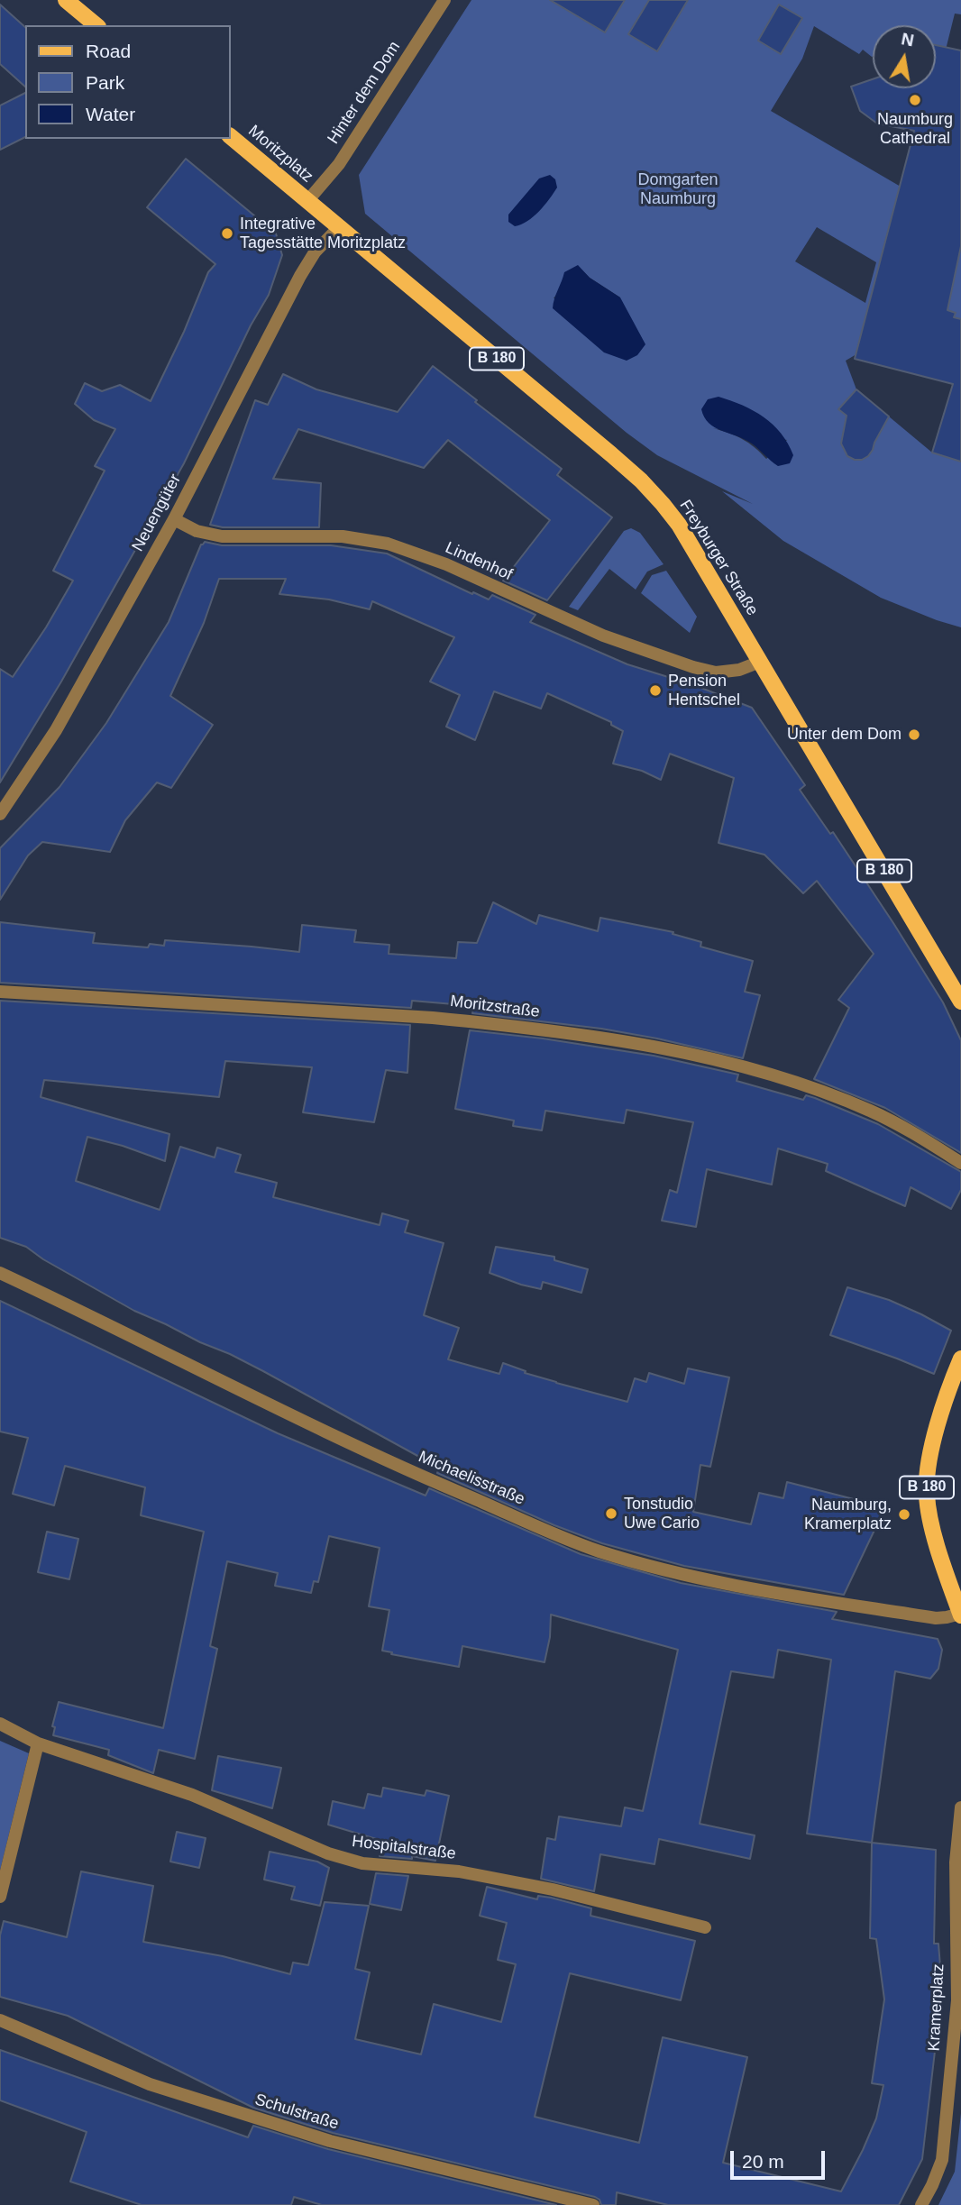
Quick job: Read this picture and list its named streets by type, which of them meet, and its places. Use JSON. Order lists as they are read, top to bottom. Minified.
{"streets":{"main road":["Moritzplatz","B 180","Freyburger Straße"],"street":["Hinter dem Dom","Neuengüter","Lindenhof","Moritzstraße","Michaelisstraße","Hospitalstraße","Kramerplatz","Schulstraße"]},"crossings":[["Hinter dem Dom","Moritzplatz"],["Hinter dem Dom","Freyburger Straße"],["Moritzplatz","Freyburger Straße"],["B 180","Michaelisstraße"],["Neuengüter","Freyburger Straße"],["Neuengüter","Lindenhof"],["Freyburger Straße","Lindenhof"]],"parks":["Domgarten Naumburg"],"places":["Naumburg Cathedral","Integrative Tagesstätte Moritzplatz","Pension Hentschel","Unter dem Dom","Tonstudio Uwe Cario","Naumburg, Kramerplatz"],"legend":["Road","Park","Water"],"scale_bar":"20 m","north":"top"}
